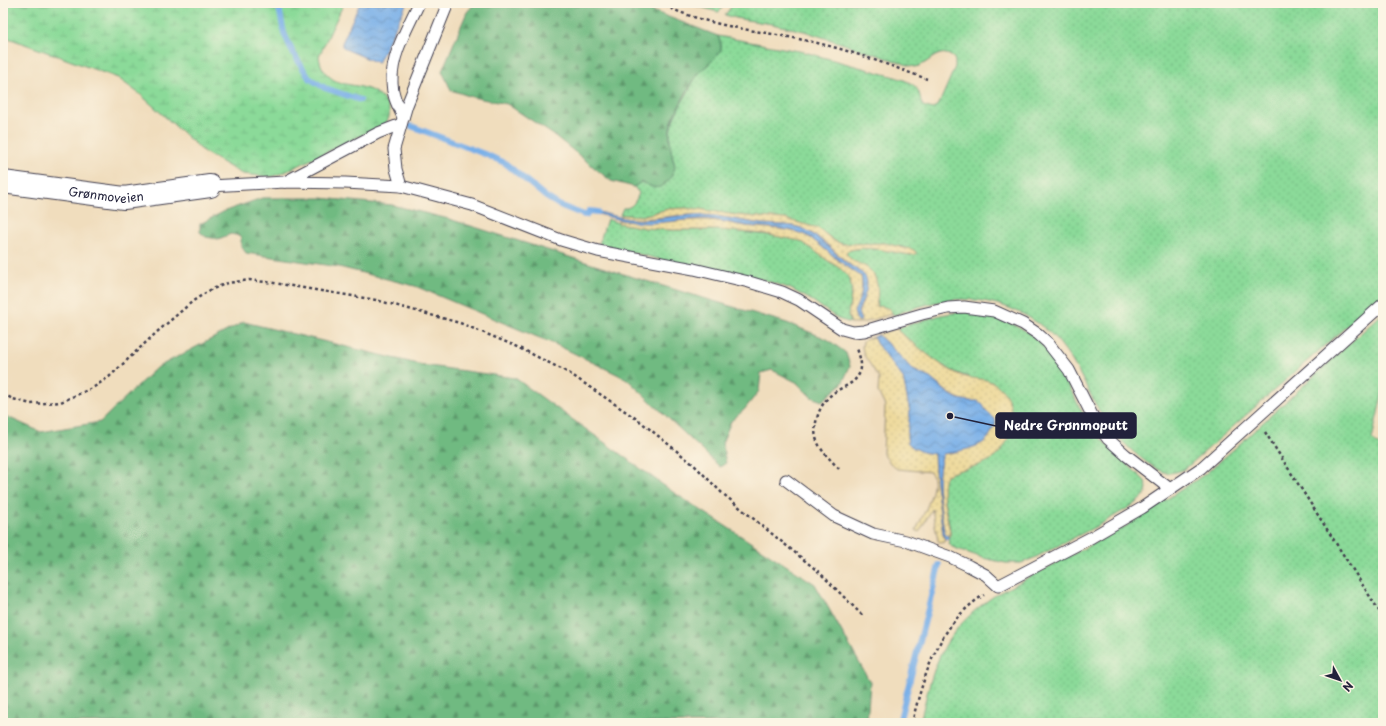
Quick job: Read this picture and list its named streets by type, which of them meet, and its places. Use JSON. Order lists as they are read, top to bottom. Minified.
{"streets":{"street":["Grønmoveien"]},"places":["Nedre Grønmoputt"],"north":"bottom right"}
